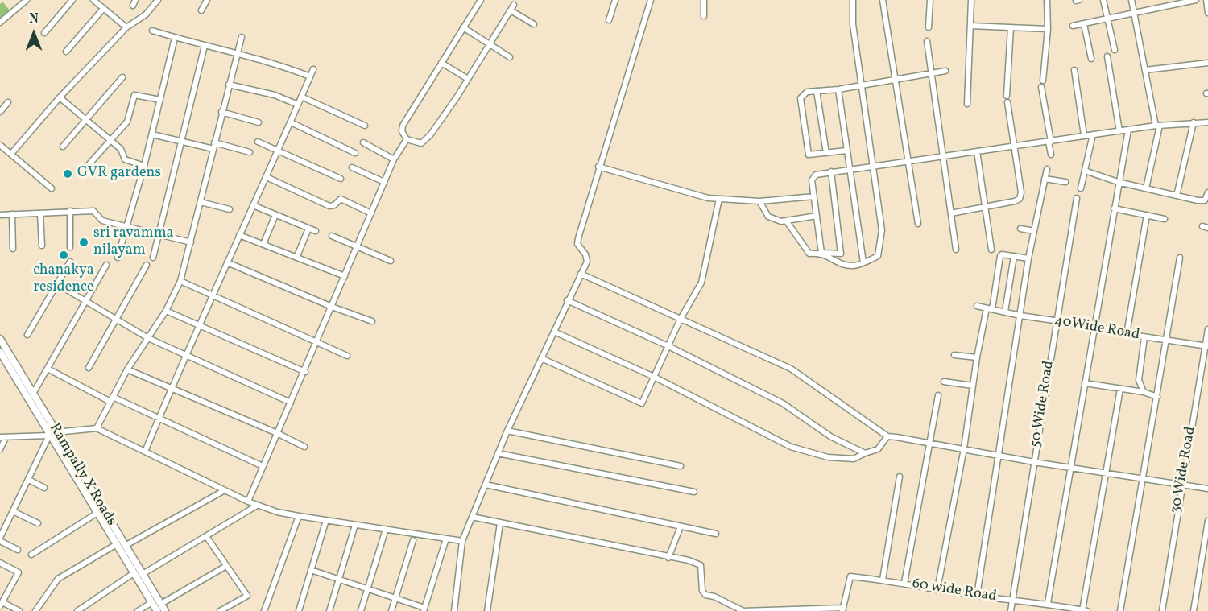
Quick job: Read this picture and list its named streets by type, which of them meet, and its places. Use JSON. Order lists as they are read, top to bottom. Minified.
{"streets":{"main road":["Rampally X Roads"],"street":["40Wide Road","50 Wide Road","30 Wide Road","60 wide Road"]},"crossings":[["40Wide Road","50 Wide Road"],["40Wide Road","30 Wide Road"],["50 Wide Road","60 wide Road"]],"places":["GVR gardens","sri ravamma nilayam","chanakya residence"],"north":"top"}
